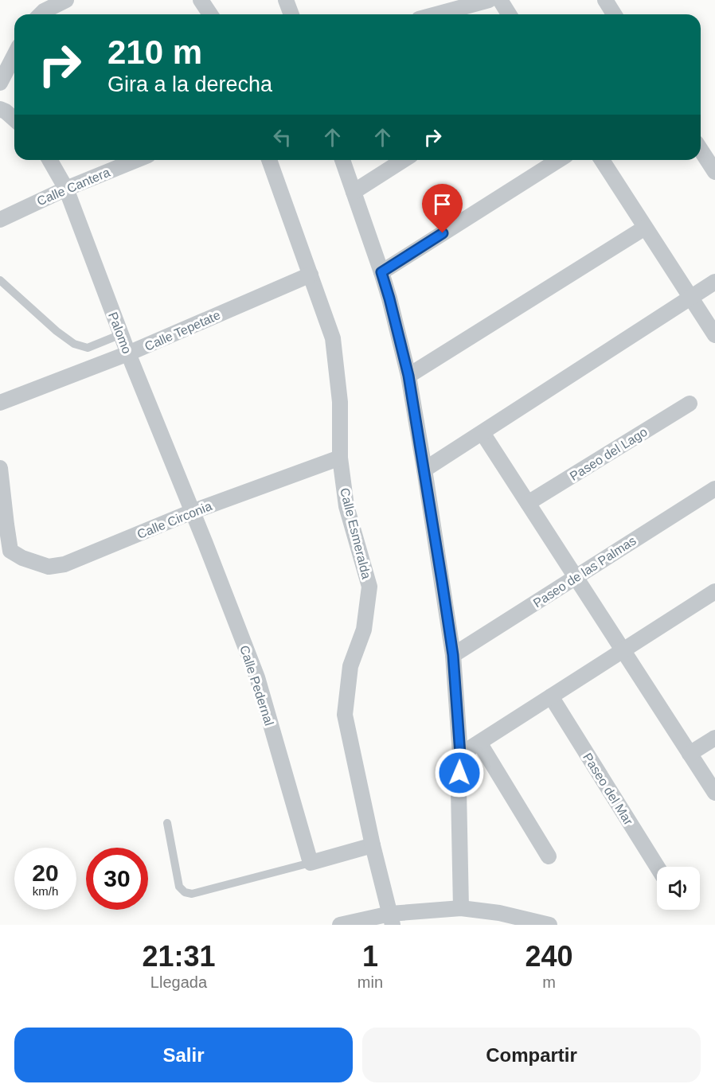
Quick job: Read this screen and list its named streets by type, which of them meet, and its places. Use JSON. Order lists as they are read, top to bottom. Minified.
{"streets":{"street":["Calle Cantera","Calle Tepetate","Palomo","Paseo del Lago","Calle Circonia","Calle Esmeralda","Paseo de las Palmas","Calle Pedernal","Paseo del Mar"]},"crossings":[["Calle Cantera","Palomo"],["Calle Tepetate","Palomo"],["Calle Tepetate","Calle Esmeralda"],["Palomo","Calle Circonia"],["Palomo","Calle Pedernal"],["Calle Circonia","Calle Esmeralda"],["Calle Circonia","Calle Pedernal"]],"page":{"turn":["210 m","Gira a la derecha"],"speed":"20 km/h","limit":"30","eta":["21:31","Llegada","1","min","240","m"],"buttons":["Salir","Compartir"]}}
